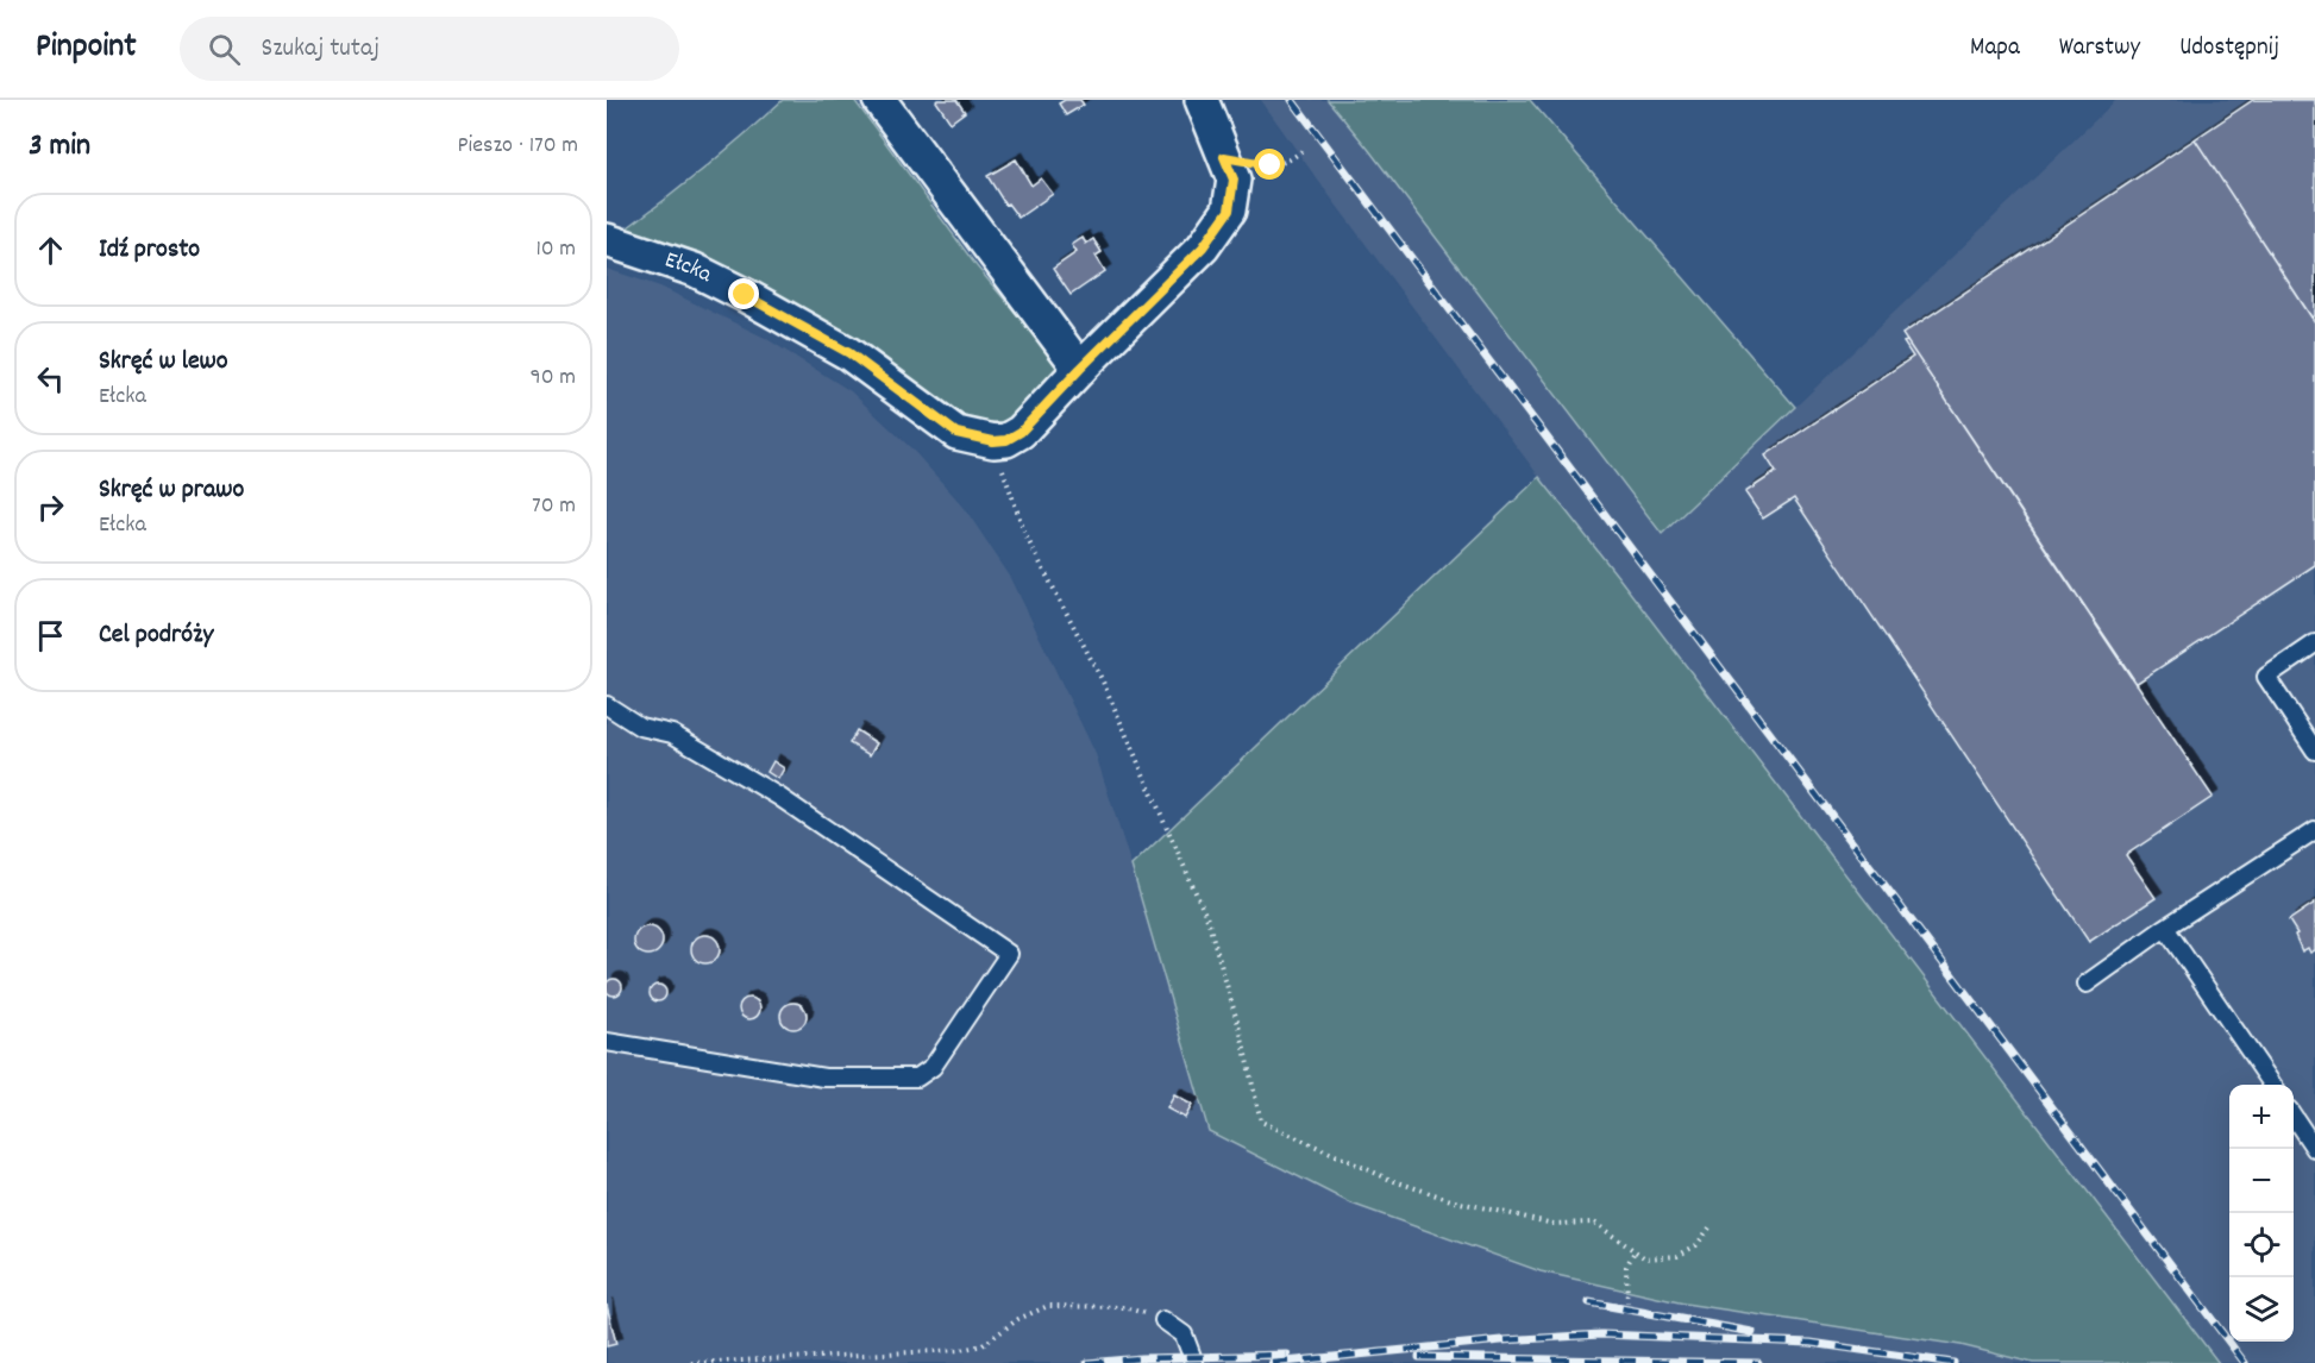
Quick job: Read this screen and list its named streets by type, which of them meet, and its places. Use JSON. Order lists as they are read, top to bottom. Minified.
{"streets":{"street":["Ełcka"]},"page":{"header":"Pinpoint","search":"Szukaj tutaj","nav":["Mapa","Warstwy","Udostępnij"],"heading":["3 min","Pieszo · 170 m"],"list":[["Idź prosto","10 m"],["Skręć w lewo","Ełcka","90 m"],["Skręć w prawo","Ełcka","70 m"],"Cel podróży"],"map_buttons":["+","−"]}}
